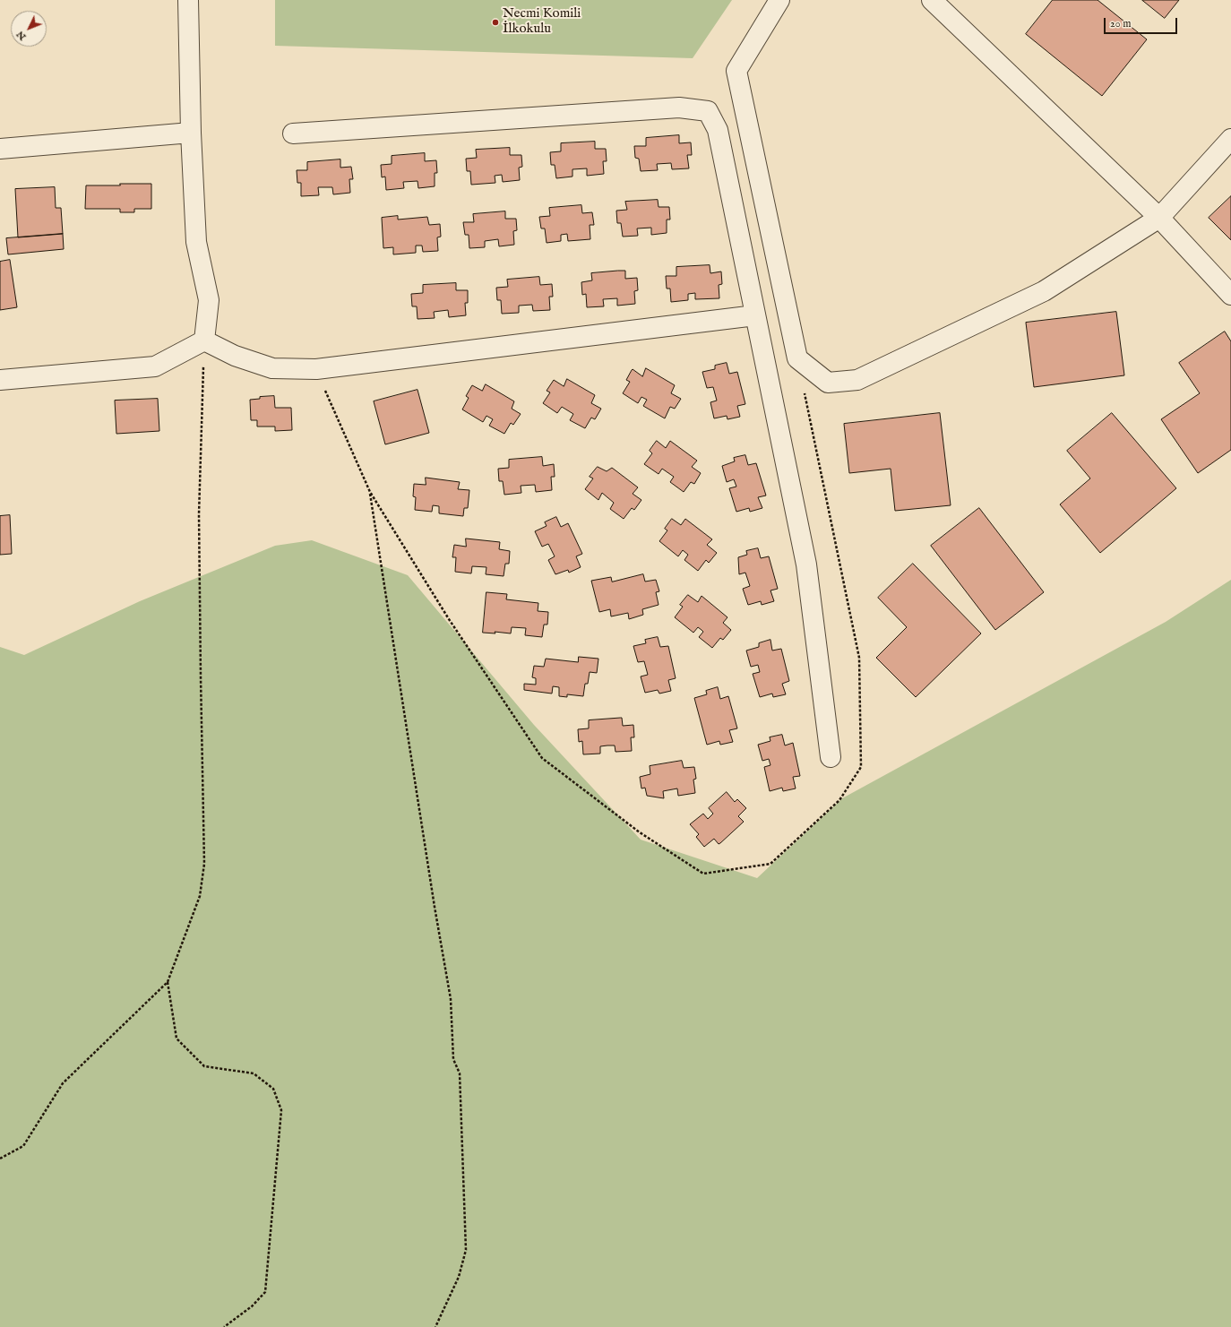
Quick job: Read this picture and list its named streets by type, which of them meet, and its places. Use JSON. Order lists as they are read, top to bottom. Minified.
{"places":["Necmi Komili İlkokulu"],"scale_bar":"20 m","north":"bottom left"}
